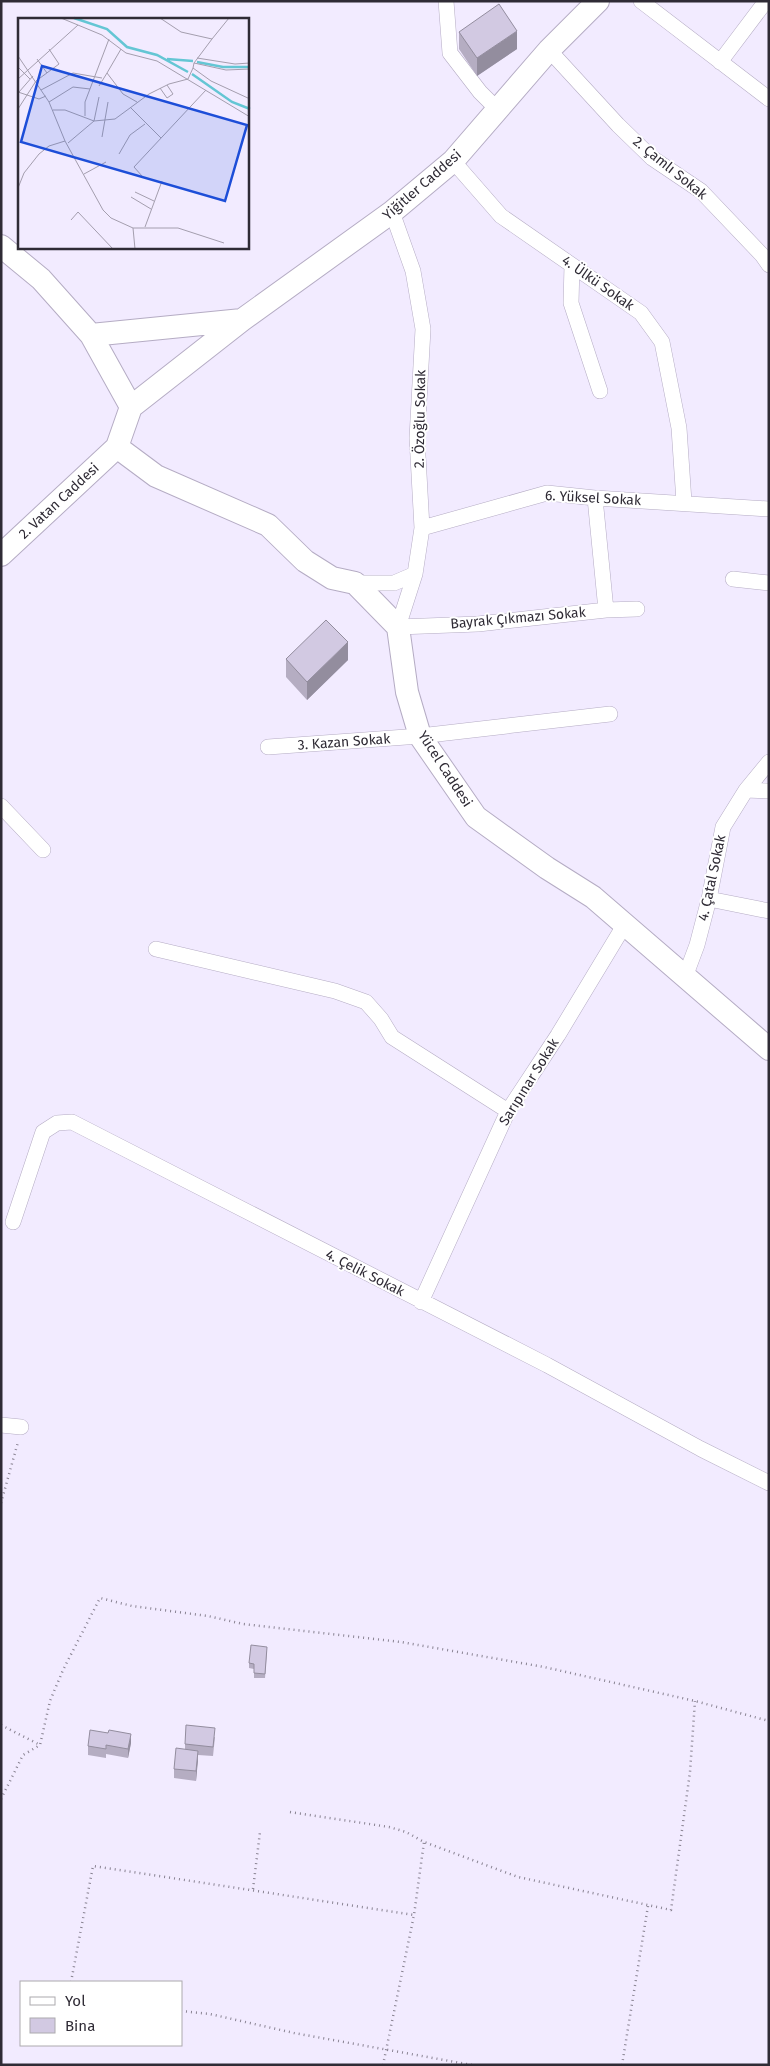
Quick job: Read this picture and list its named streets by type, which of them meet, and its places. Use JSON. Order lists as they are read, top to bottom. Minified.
{"streets":{"main road":["Yiğitler Caddesi","2. Vatan Caddesi","Yücel Caddesi"],"street":["2. Çamlı Sokak","4. Ülkü Sokak","2. Özoğlu Sokak","6. Yüksel Sokak","Bayrak Çıkmazı Sokak","3. Kazan Sokak","4. Çatal Sokak","Sarıpınar Sokak","4. Çelik Sokak"]},"crossings":[["2. Çamlı Sokak","Yiğitler Caddesi"],["Yiğitler Caddesi","4. Ülkü Sokak"],["Yiğitler Caddesi","2. Özoğlu Sokak"],["4. Ülkü Sokak","6. Yüksel Sokak"],["2. Özoğlu Sokak","6. Yüksel Sokak"],["2. Özoğlu Sokak","Bayrak Çıkmazı Sokak"],["2. Özoğlu Sokak","Yücel Caddesi"],["Bayrak Çıkmazı Sokak","Yücel Caddesi"],["3. Kazan Sokak","Yücel Caddesi"],["Yücel Caddesi","4. Çatal Sokak"],["Yücel Caddesi","Sarıpınar Sokak"],["Sarıpınar Sokak","4. Çelik Sokak"]],"legend":["Yol","Bina"]}
